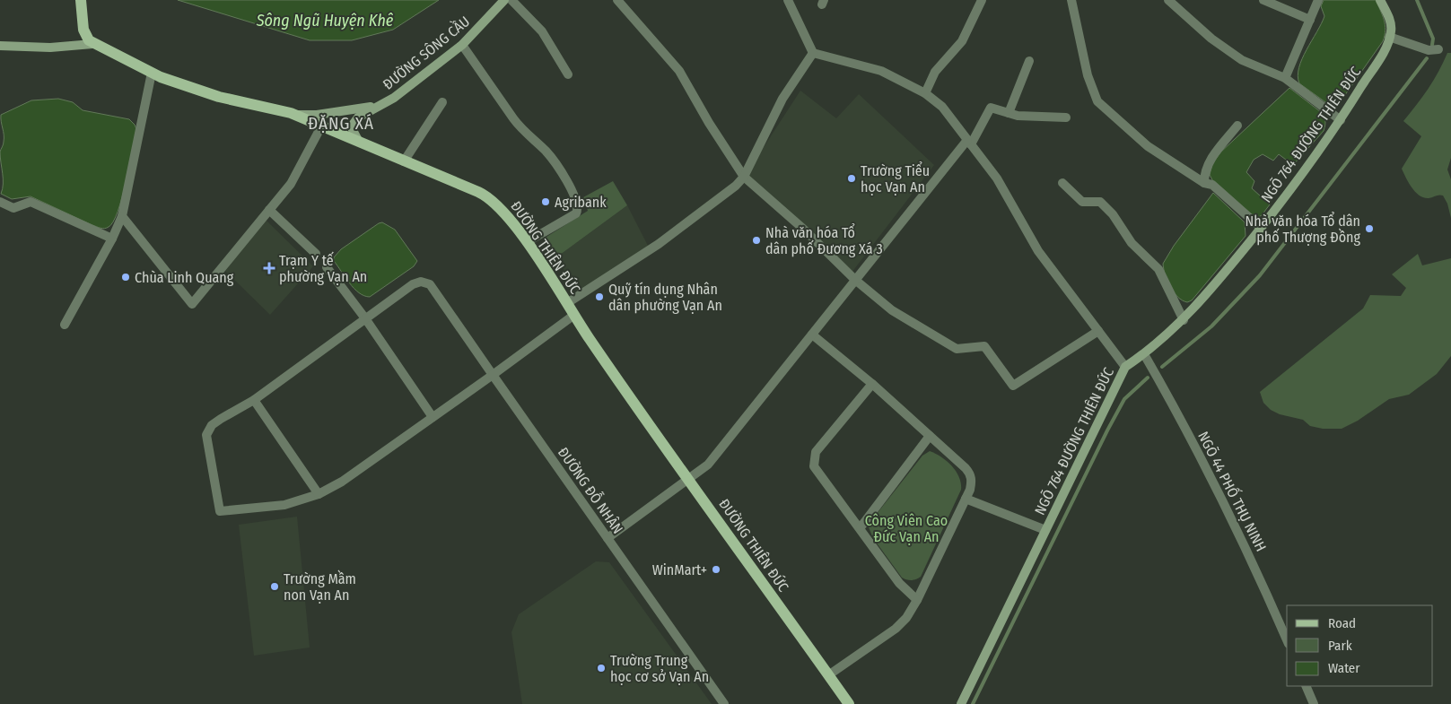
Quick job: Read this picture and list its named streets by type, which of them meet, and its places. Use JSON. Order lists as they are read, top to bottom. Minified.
{"streets":{"main road":["ĐƯỜNG THIÊN ĐỨC"],"street":["ĐƯỜNG SÔNG CẦU","NGÕ 764 ĐƯỜNG THIÊN ĐỨC","ĐƯỜNG ĐỖ NHÂN","NGÕ 44 PHỐ THỤ NINH"]},"crossings":[["ĐƯỜNG SÔNG CẦU","ĐƯỜNG THIÊN ĐỨC"],["NGÕ 764 ĐƯỜNG THIÊN ĐỨC","NGÕ 44 PHỐ THỤ NINH"]],"districts":["ĐẶNG XÁ"],"water":["Sông Ngũ Huyện Khê"],"parks":["Công Viên Cao Đức Vạn An"],"places":{"other":["Trường Tiểu học Vạn An","Agribank","Nhà văn hóa Tổ dân phố Thượng Đồng","Nhà văn hóa Tổ dân phố Đương Xá 3","Chùa Linh Quang","Quỹ tín dụng Nhân dân phường Vạn An","WinMart+","Trường Mầm non Vạn An","Trường Trung học cơ sở Vạn An"],"health":["Trạm Y tế phường Vạn An"]},"legend":["Road","Park","Water"]}
